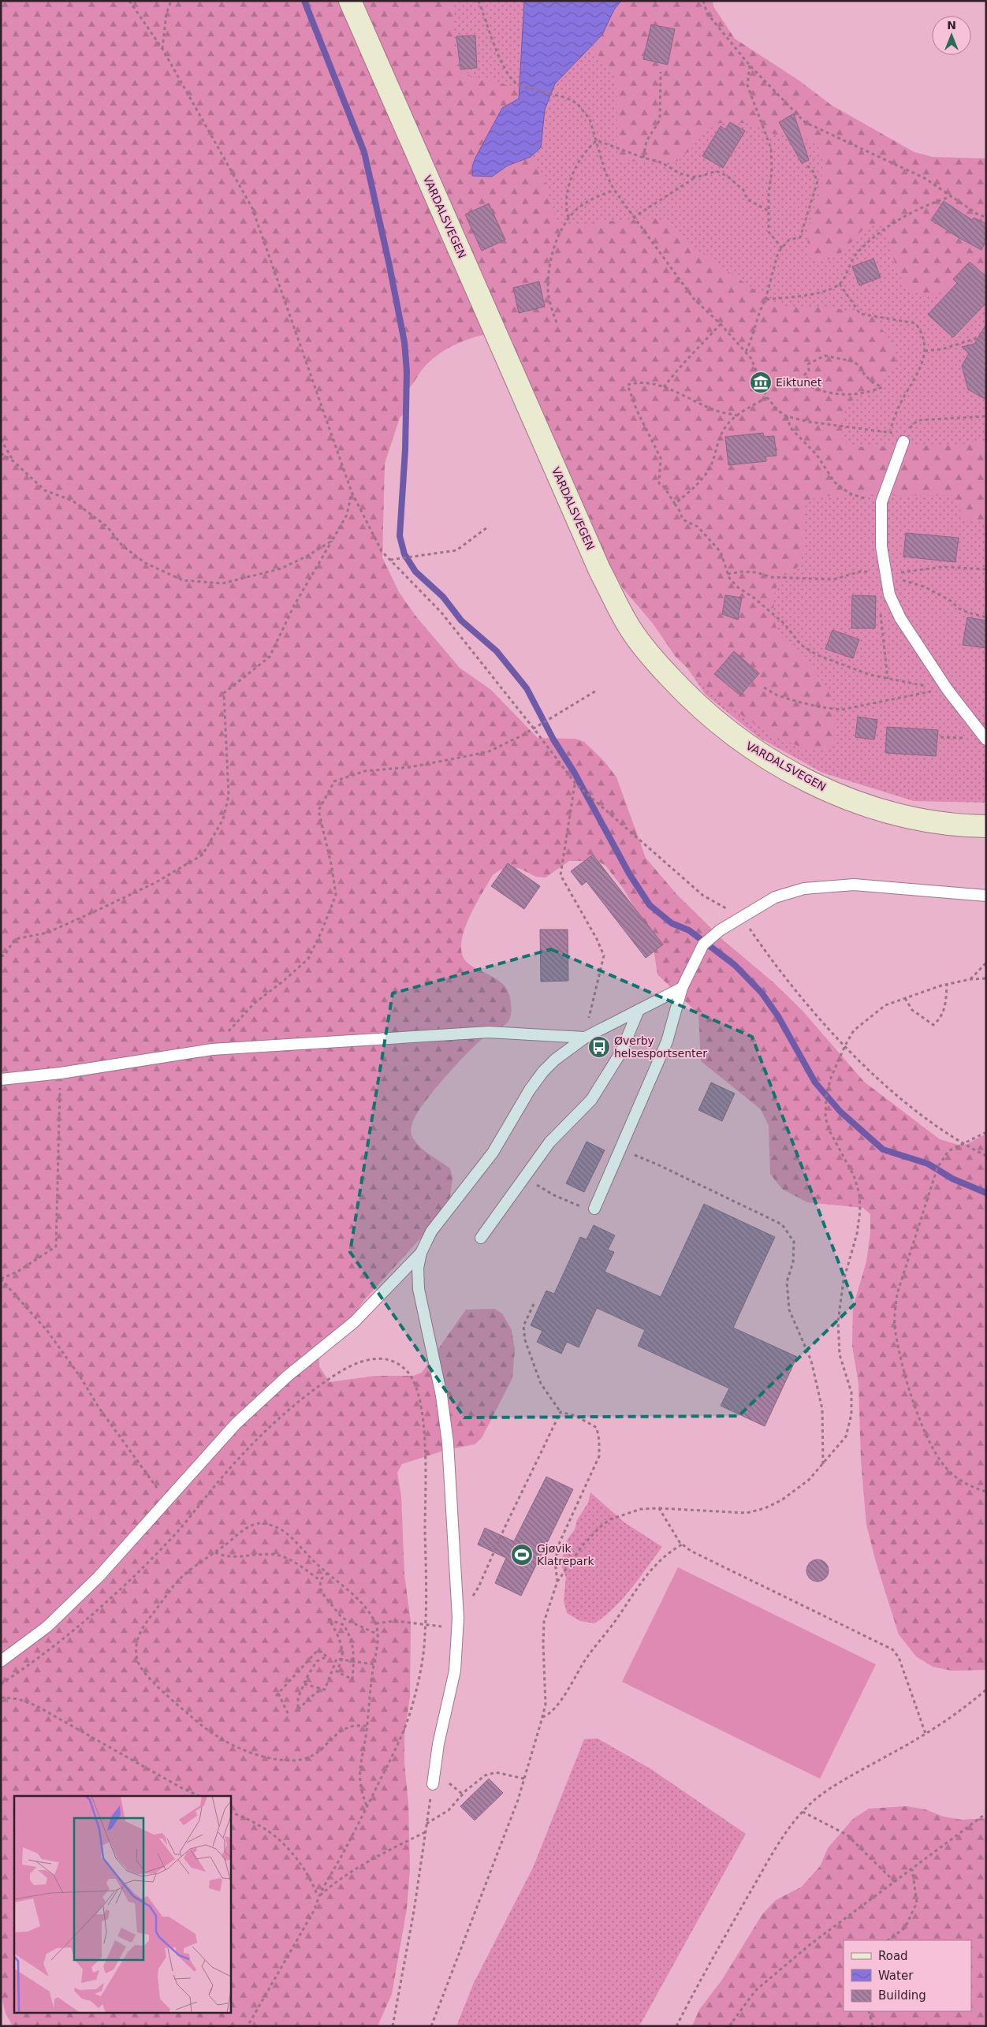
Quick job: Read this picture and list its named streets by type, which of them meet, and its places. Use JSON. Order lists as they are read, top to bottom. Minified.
{"streets":{"main road":["VARDALSVEGEN"]},"places":{"museum":["Eiktunet"],"bus stop":["Øverby helsesportsenter"],"sports":["Gjøvik Klatrepark"]},"legend":["Road","Water","Building"],"north":"top"}
